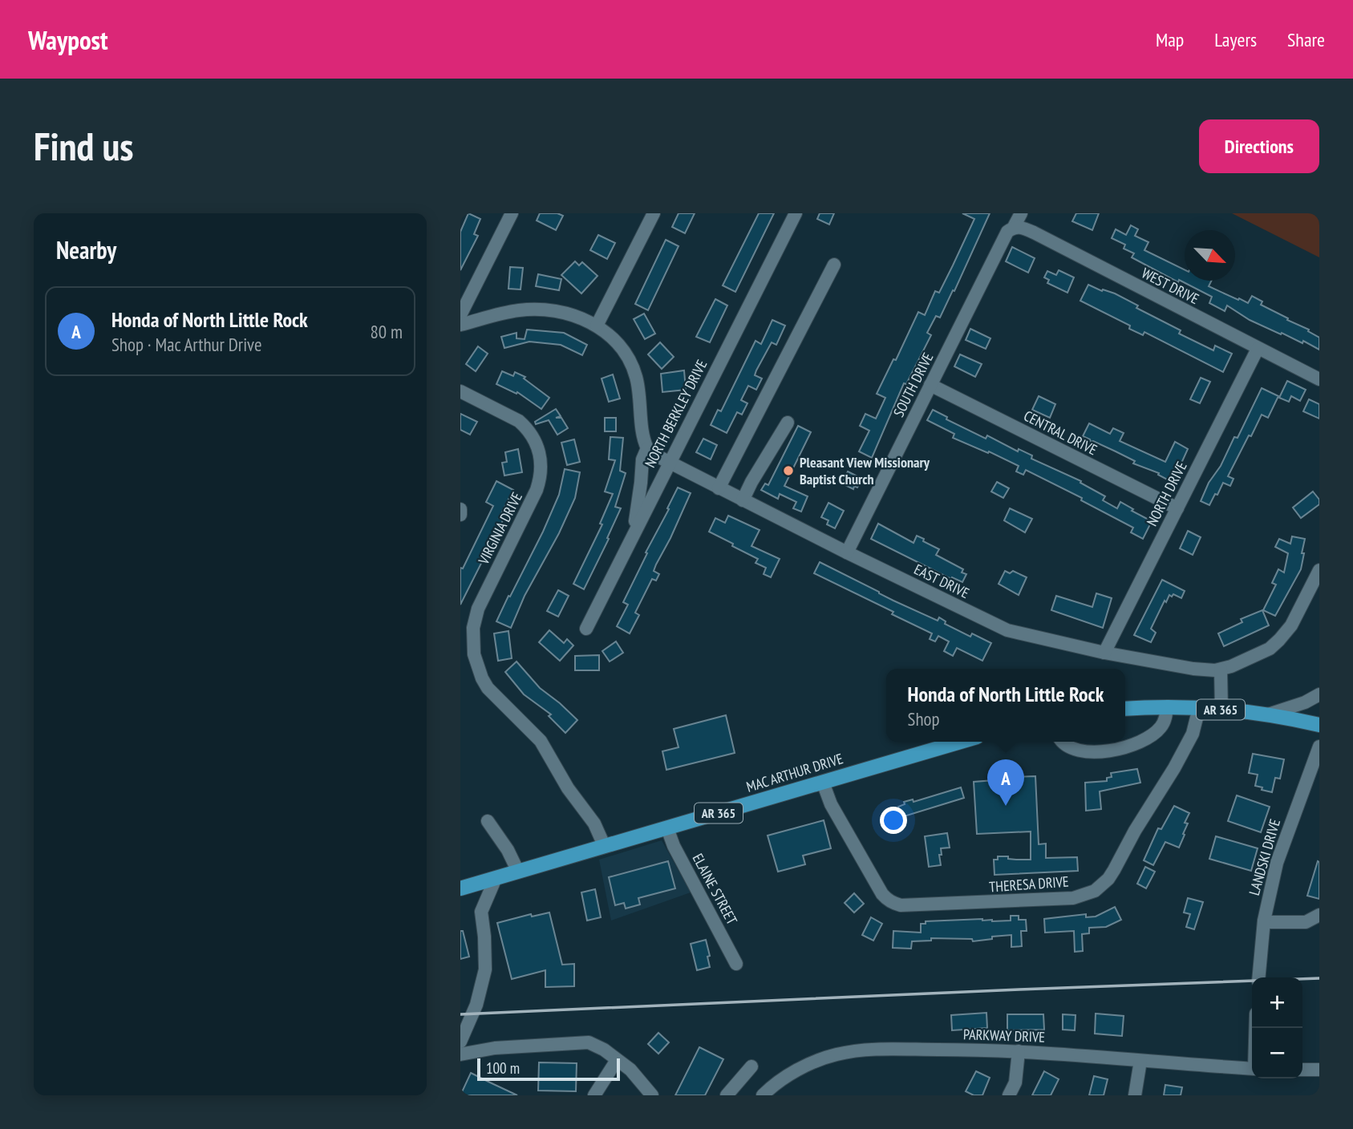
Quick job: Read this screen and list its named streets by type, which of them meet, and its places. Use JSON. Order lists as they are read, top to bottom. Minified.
{"streets":{"main road":["AR 365","MAC ARTHUR DRIVE"],"street":["WEST DRIVE","SOUTH DRIVE","NORTH BERKLEY DRIVE","CENTRAL DRIVE","NORTH DRIVE","VIRGINIA DRIVE","EAST DRIVE","LANDSKI DRIVE","THERESA DRIVE","ELAINE STREET","PARKWAY DRIVE"]},"crossings":[["WEST DRIVE","SOUTH DRIVE"],["WEST DRIVE","NORTH DRIVE"],["SOUTH DRIVE","CENTRAL DRIVE"],["SOUTH DRIVE","EAST DRIVE"],["NORTH BERKLEY DRIVE","EAST DRIVE"],["CENTRAL DRIVE","NORTH DRIVE"],["NORTH DRIVE","EAST DRIVE"],["VIRGINIA DRIVE","MAC ARTHUR DRIVE"],["AR 365","THERESA DRIVE"],["MAC ARTHUR DRIVE","THERESA DRIVE"],["MAC ARTHUR DRIVE","ELAINE STREET"]],"places":["Pleasant View Missionary Baptist Church"],"scale_bar":"100 m","north":"bottom right","page":{"header":"Waypost","nav":["Map","Layers","Share"],"buttons":"Directions","title":"Find us","heading":"Nearby","list":[{"mark":"A","name":"Honda of North Little Rock","note":"Shop · Mac Arthur Drive","value":"80 m"}],"popup":["Honda of North Little Rock","Shop"],"pins":"A","map_buttons":["+","−"],"scale":"100 m"}}
